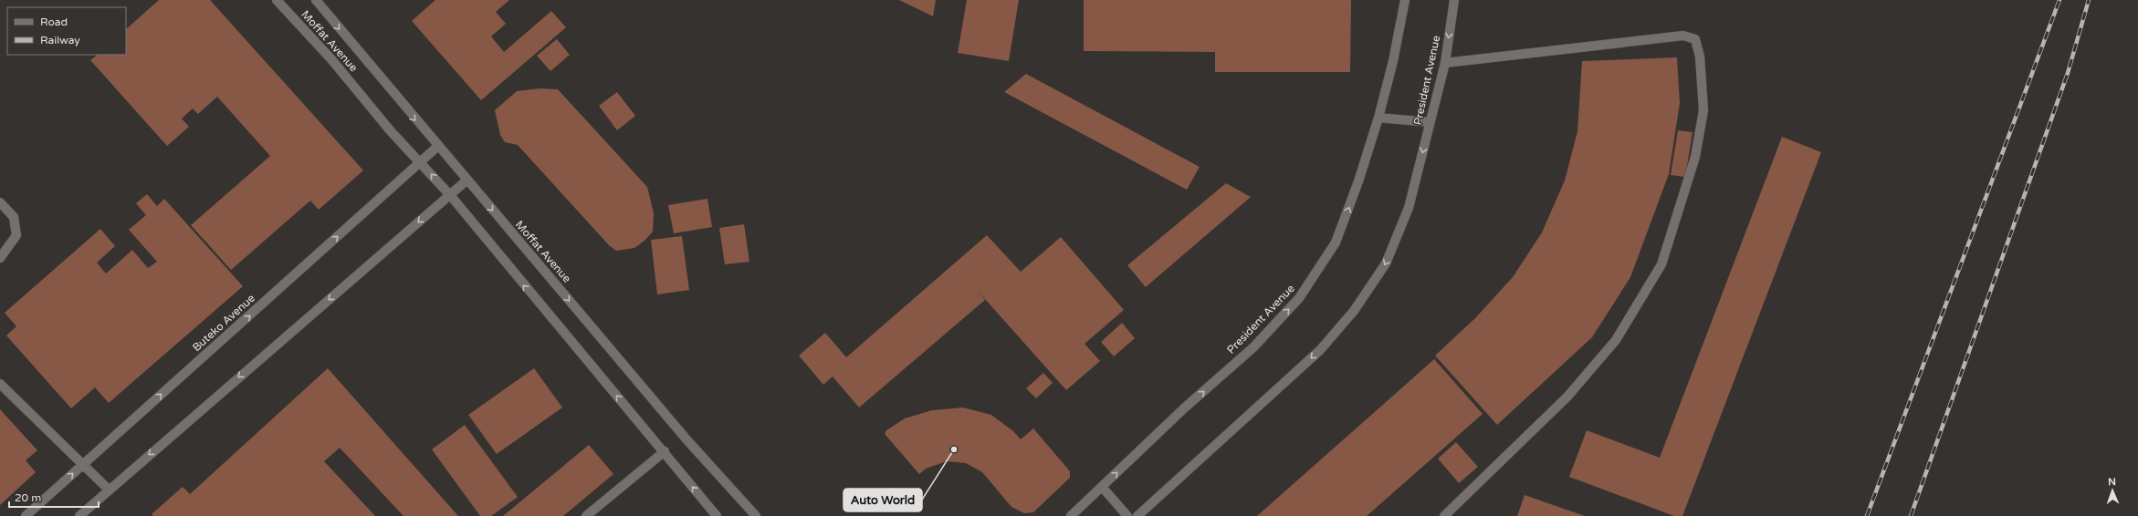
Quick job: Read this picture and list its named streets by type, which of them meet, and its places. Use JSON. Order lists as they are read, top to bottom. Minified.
{"streets":{"street":["Moffat Avenue","President Avenue","Buteko Avenue"]},"crossings":[["Moffat Avenue","Buteko Avenue"]],"places":["Auto World"],"legend":["Road","Railway"],"scale_bar":"20 m","north":"top"}
